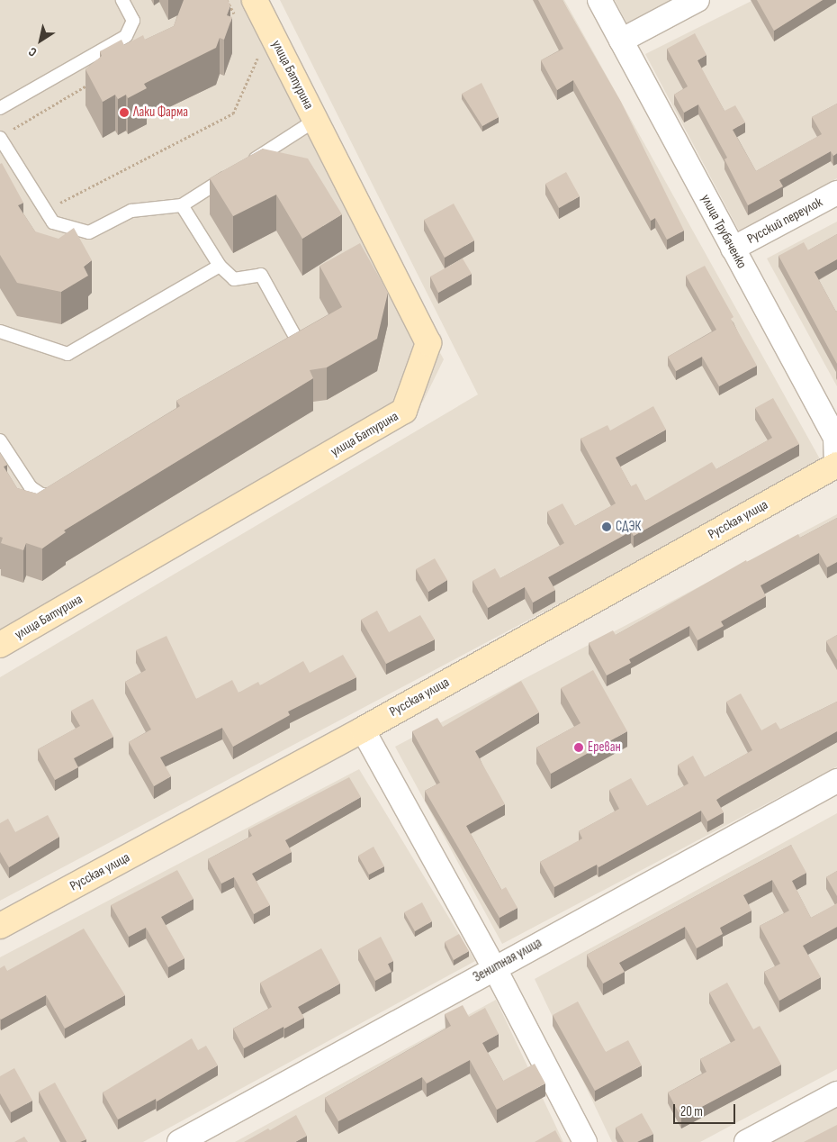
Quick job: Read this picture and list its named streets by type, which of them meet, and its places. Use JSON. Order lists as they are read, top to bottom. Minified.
{"streets":{"main road":["улица Батурина","Русская улица"],"street":["Русский переулок","улица Трубаченко","Зенитная улица"]},"crossings":[["Русский переулок","улица Трубаченко"],["улица Трубаченко","Русская улица"]],"places":["Лаки Фарма","СДЭК","Ереван"],"scale_bar":"20 m","north":"bottom left"}
